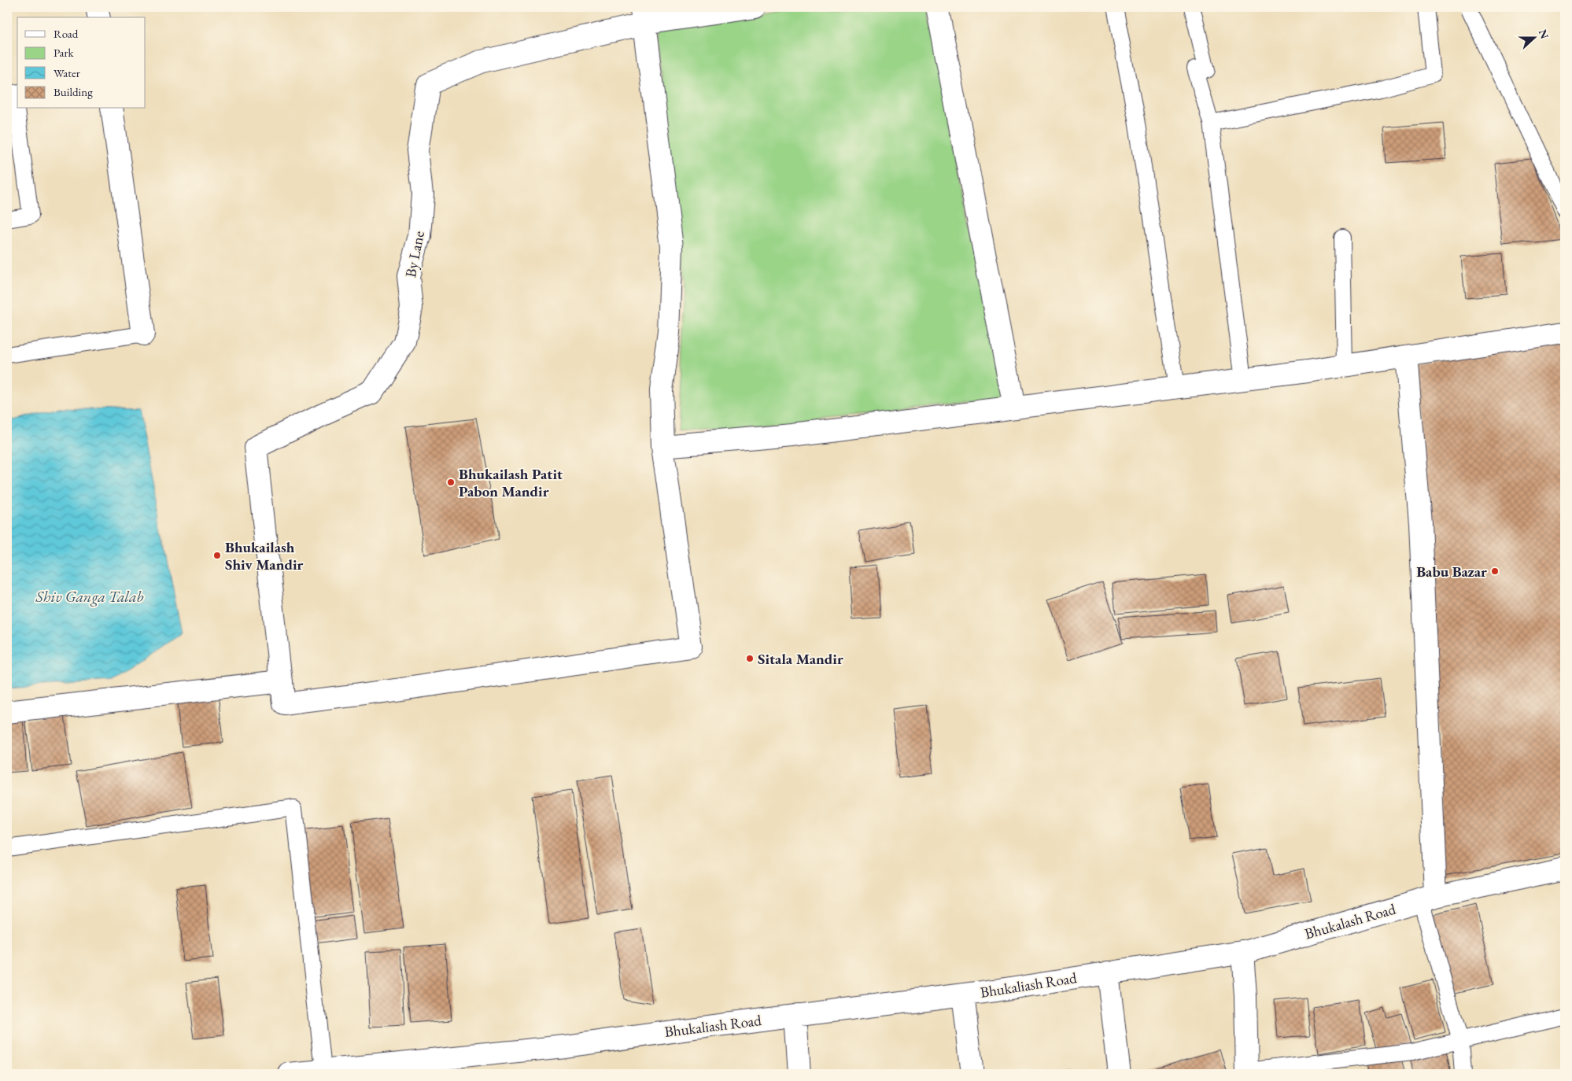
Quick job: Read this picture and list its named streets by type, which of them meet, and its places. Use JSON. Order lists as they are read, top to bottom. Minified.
{"streets":{"street":["By Lane","Bhukalash Road","Bhukaliash Road"]},"crossings":[["Bhukalash Road","Bhukaliash Road"]],"water":["Shiv Ganga Talab"],"places":["Bhukailash Patit Pabon Mandir","Bhukailash Shiv Mandir","Babu Bazar","Sitala Mandir"],"legend":["Road","Park","Water","Building"],"north":"right"}
